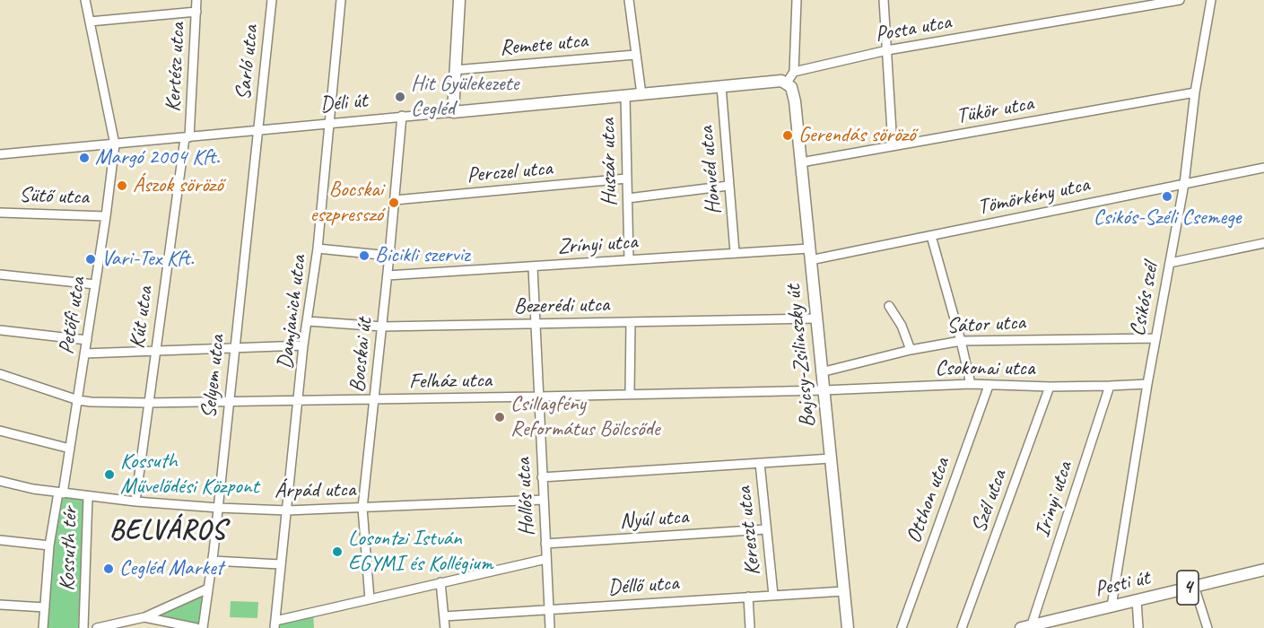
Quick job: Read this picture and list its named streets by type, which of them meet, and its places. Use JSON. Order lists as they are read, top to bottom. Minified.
{"streets":{"main road":["Déli út","Bajcsy-Zsilinszky út","Pesti út","4"],"street":["Posta utca","Remete utca","Sarló utca","Kertész utca","Tükör utca","Huszár utca","Honvéd utca","Perczel utca","Sütő utca","Tömörkény utca","Zrínyi utca","Csikós szél","Bezerédi utca","Damjanich utca","Petőfi utca","Kút utca","Sátor utca","Bocskai út","Csokonai utca","Selyem utca","Felház utca","Árpád utca","Hollós utca","Irinyi utca","Otthon utca","Szél utca","Nyúl utca","Kereszt utca","Kossuth tér","Déllő utca"]},"crossings":[["Sarló utca","Déli út"],["Sarló utca","Selyem utca"],["Kertész utca","Déli út"],["Kertész utca","Kút utca"],["Déli út","Huszár utca"],["Déli út","Honvéd utca"],["Déli út","Damjanich utca"],["Déli út","Petőfi utca"],["Déli út","Kút utca"],["Déli út","Bocskai út"],["Déli út","Bajcsy-Zsilinszky út"],["Déli út","Selyem utca"],["Tükör utca","Csikós szél"],["Tükör utca","Bajcsy-Zsilinszky út"],["Huszár utca","Perczel utca"],["Huszár utca","Zrínyi utca"],["Honvéd utca","Zrínyi utca"],["Perczel utca","Bocskai út"],["Sütő utca","Petőfi utca"],["Tömörkény utca","Csikós szél"],["Tömörkény utca","Bajcsy-Zsilinszky út"],["Zrínyi utca","Bocskai út"],["Zrínyi utca","Bajcsy-Zsilinszky út"],["Zrínyi utca","Hollós utca"],["Csikós szél","Sátor utca"],["Csikós szél","Csokonai utca"],["Csikós szél","Pesti út"],["Bezerédi utca","Damjanich utca"],["Bezerédi utca","Bocskai út"],["Bezerédi utca","Bajcsy-Zsilinszky út"],["Bezerédi utca","Hollós utca"],["Damjanich utca","Felház utca"],["Damjanich utca","Árpád utca"],["Petőfi utca","Felház utca"],["Petőfi utca","Kossuth tér"],["Kút utca","Felház utca"],["Kút utca","Árpád utca"],["Sátor utca","Bajcsy-Zsilinszky út"],["Bocskai út","Felház utca"],["Bocskai út","Árpád utca"],["Bajcsy-Zsilinszky út","Csokonai utca"],["Bajcsy-Zsilinszky út","Felház utca"],["Bajcsy-Zsilinszky út","Déllő utca"],["Csokonai utca","Felház utca"],["Csokonai utca","Irinyi utca"],["Csokonai utca","Otthon utca"],["Csokonai utca","Szél utca"],["Selyem utca","Felház utca"],["Selyem utca","Árpád utca"],["Felház utca","Hollós utca"],["Árpád utca","Hollós utca"],["Árpád utca","Kossuth tér"],["Hollós utca","Nyúl utca"],["Hollós utca","Déllő utca"],["Irinyi utca","Pesti út"],["Nyúl utca","Kereszt utca"],["Kereszt utca","Déllő utca"]],"districts":["BELVÁROS"],"places":["Hit Gyülekezete Cegléd","Gerendás söröző","Margó 2004 Kft.","Ászok söröző","Csikós-Széli Csemege","Bocskai eszpresszó","Bicikli szerviz","Vari-Tex Kft.","Csillagfény Református Bölcsőde","Kossuth Művelődési Központ","Losontzi István EGYMI és Kollégium","Cegléd Market"]}
